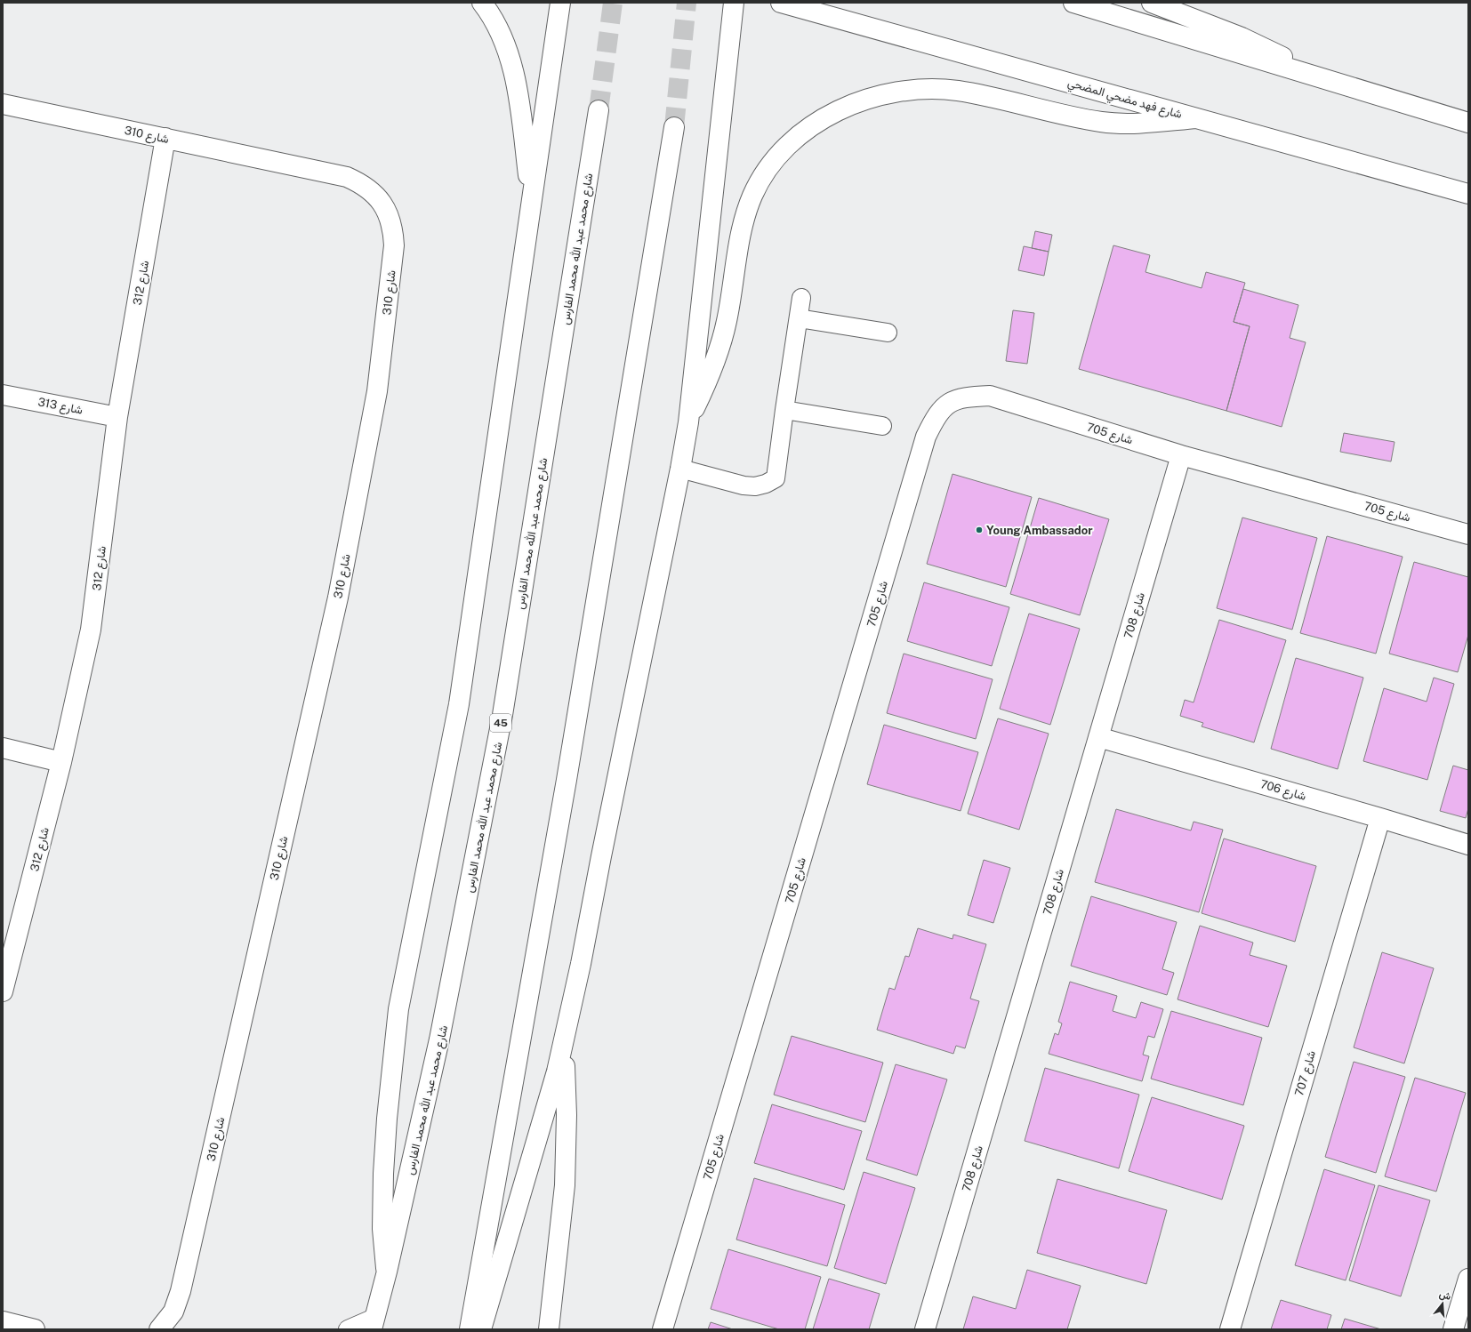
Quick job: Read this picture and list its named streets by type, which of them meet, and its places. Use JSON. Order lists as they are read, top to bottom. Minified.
{"streets":{"street":["شارع فهد مضحي المضحي","شارع 310","شارع محمد عبد الله محمد الفارس","شارع 312","شارع 313","شارع 705","شارع 708","45","شارع 706","شارع 707"]},"crossings":[["شارع 310","شارع 312"],["شارع 312","شارع 313"],["شارع 705","شارع 708"],["شارع 708","شارع 706"],["شارع 706","شارع 707"]],"places":["Young Ambassador"],"north":"top"}
